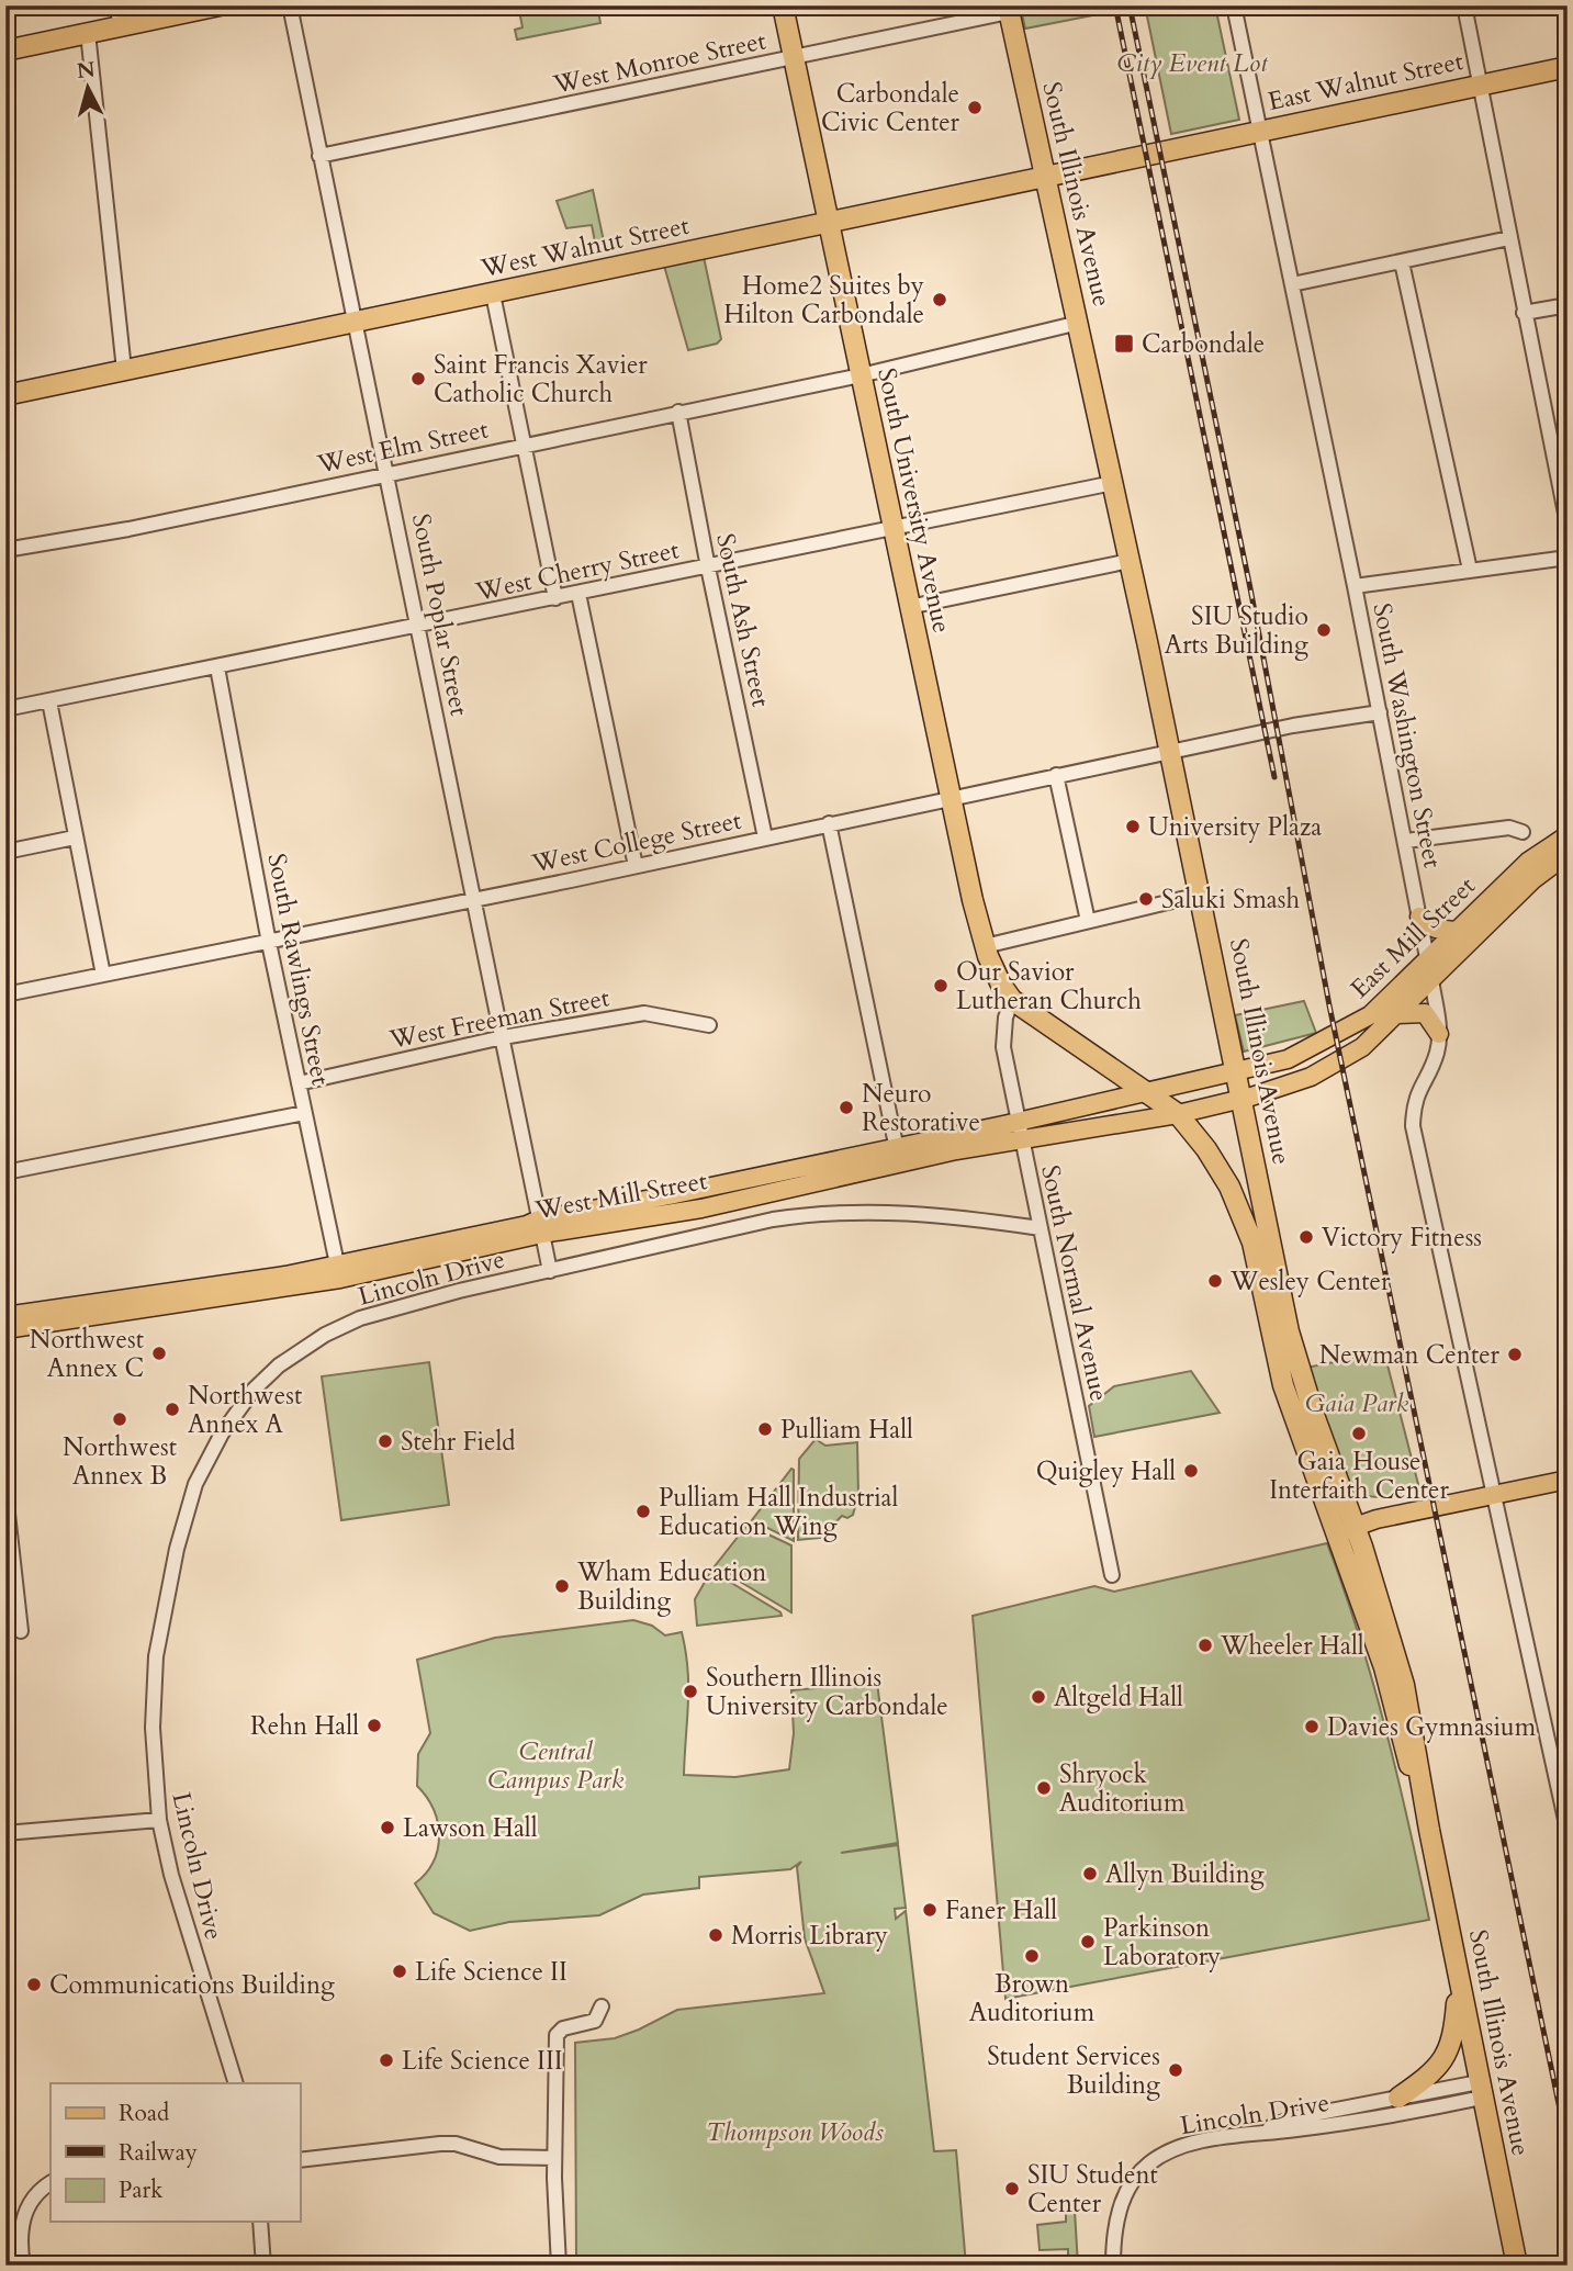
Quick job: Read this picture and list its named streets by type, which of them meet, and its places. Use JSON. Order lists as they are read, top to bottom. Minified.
{"streets":{"highway":["East Walnut Street","South Illinois Avenue","West Walnut Street","South University Avenue"],"main road":["East Mill Street","West Mill Street"],"street":["West Monroe Street","West Elm Street","West Cherry Street","South Poplar Street","South Ash Street","South Washington Street","West College Street","South Rawlings Street","West Freeman Street","Lincoln Drive","South Normal Avenue"]},"crossings":[["West Monroe Street","South Illinois Avenue"],["West Monroe Street","South University Avenue"],["West Monroe Street","South Poplar Street"],["East Walnut Street","West Walnut Street"],["East Walnut Street","South Washington Street"],["South Illinois Avenue","West Walnut Street"],["South Illinois Avenue","West Elm Street"],["South Illinois Avenue","South University Avenue"],["South Illinois Avenue","West Cherry Street"],["South Illinois Avenue","West College Street"],["South Illinois Avenue","East Mill Street"],["South Illinois Avenue","West Mill Street"],["South Illinois Avenue","Lincoln Drive"],["South Illinois Avenue","South Normal Avenue"],["West Walnut Street","South University Avenue"],["West Walnut Street","South Poplar Street"],["West Elm Street","South University Avenue"],["West Elm Street","South Poplar Street"],["West Elm Street","South Ash Street"],["South University Avenue","West Cherry Street"],["South University Avenue","West College Street"],["South University Avenue","South Normal Avenue"],["West Cherry Street","South Poplar Street"],["West Cherry Street","South Ash Street"],["West Cherry Street","South Rawlings Street"],["South Poplar Street","West College Street"],["South Poplar Street","West Freeman Street"],["South Poplar Street","West Mill Street"],["South Poplar Street","Lincoln Drive"],["South Ash Street","West College Street"],["South Washington Street","West College Street"],["South Washington Street","East Mill Street"],["West College Street","South Rawlings Street"],["East Mill Street","West Mill Street"],["South Rawlings Street","West Freeman Street"],["South Rawlings Street","West Mill Street"],["West Mill Street","South Normal Avenue"],["Lincoln Drive","South Normal Avenue"]],"parks":["City Event Lot","Gaia Park","Central Campus Park","Thompson Woods"],"places":{"other":["Carbondale Civic Center","Home2 Suites by Hilton Carbondale","Saint Francis Xavier Catholic Church","SIU Studio Arts Building","University Plaza","Saluki Smash","Our Savior Lutheran Church","Neuro Restorative","Victory Fitness","Wesley Center","Northwest Annex C","Newman Center","Northwest Annex A","Northwest Annex B","Pulliam Hall","Gaia House Interfaith Center","Stehr Field","Quigley Hall","Pulliam Hall Industrial Education Wing","Wham Education Building","Wheeler Hall","Southern Illinois University Carbondale","Altgeld Hall","Rehn Hall","Davies Gymnasium","Shryock Auditorium","Lawson Hall","Allyn Building","Faner Hall","Morris Library","Parkinson Laboratory","Brown Auditorium","Life Science II","Communications Building","Life Science III","Student Services Building","SIU Student Center"],"transit":["Carbondale"]},"legend":["Road","Railway","Park"],"north":"top"}
